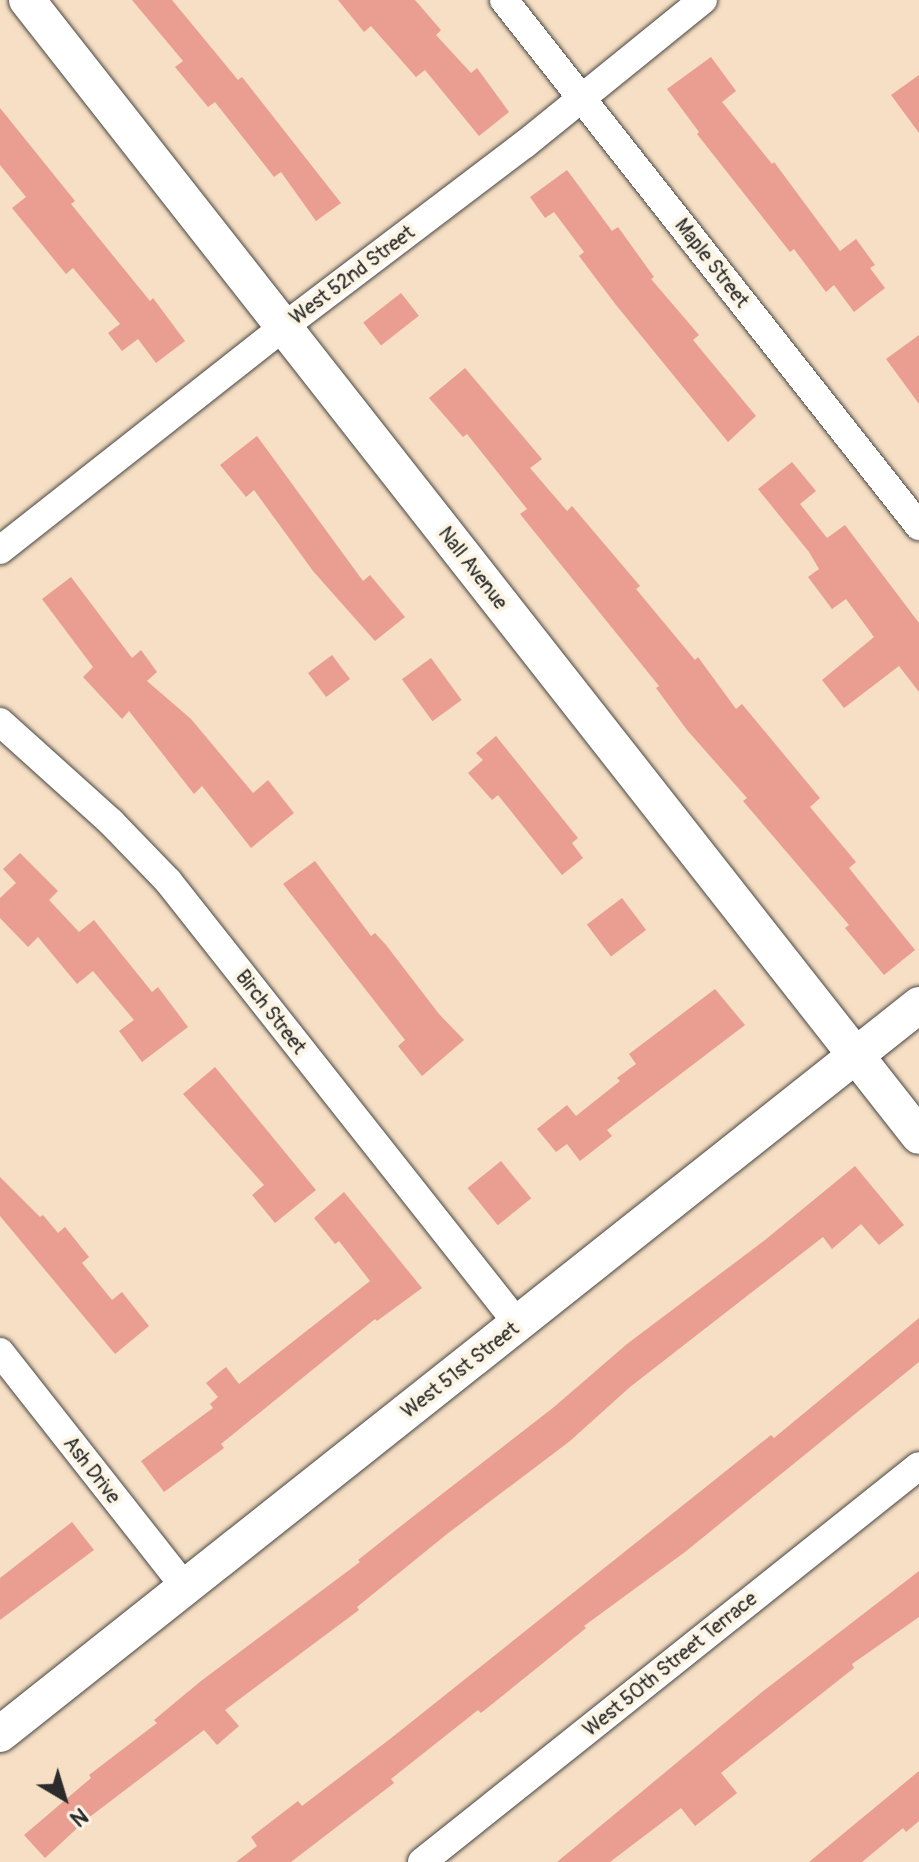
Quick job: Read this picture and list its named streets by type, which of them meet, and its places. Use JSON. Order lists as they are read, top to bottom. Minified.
{"streets":{"street":["Maple Street","West 52nd Street","Nall Avenue","Birch Street","West 51st Street","Ash Drive","West 50th Street Terrace"]},"crossings":[["Maple Street","West 52nd Street"],["West 52nd Street","Nall Avenue"],["Nall Avenue","West 51st Street"],["Birch Street","West 51st Street"],["West 51st Street","Ash Drive"]],"north":"bottom right"}
